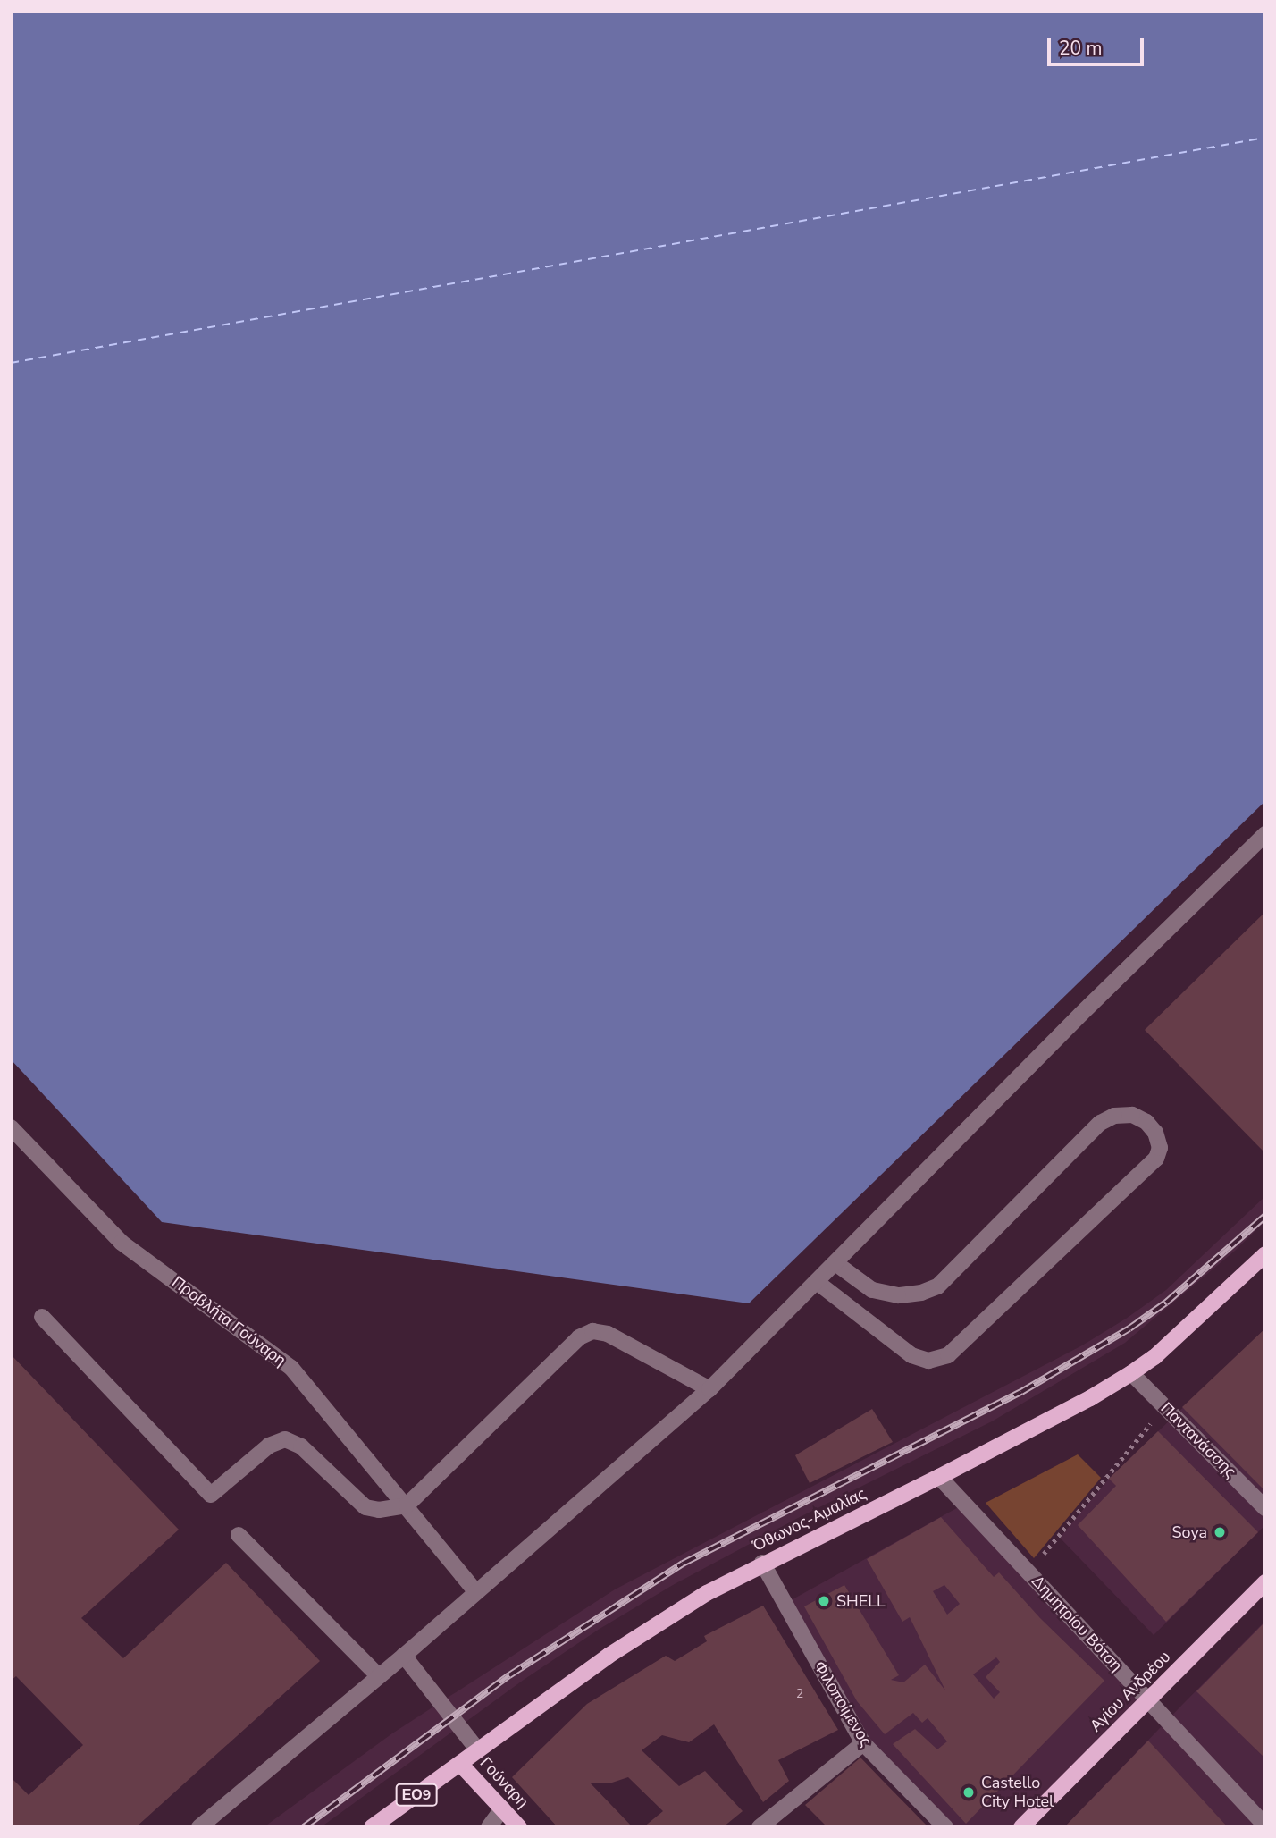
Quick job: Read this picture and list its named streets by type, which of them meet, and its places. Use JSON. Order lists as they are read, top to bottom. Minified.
{"streets":{"main road":["Όθωνος-Αμαλίας","Αγίου Ανδρέου","Γούναρη","ΕΟ9"],"street":["Προβλήτα Γούναρη","Παντανάσσης","Δημητρίου Βότση","Φιλοποίμενος"]},"crossings":[["Παντανάσσης","Όθωνος-Αμαλίας"],["Όθωνος-Αμαλίας","Δημητρίου Βότση"],["Όθωνος-Αμαλίας","Φιλοποίμενος"],["Όθωνος-Αμαλίας","Γούναρη"],["Δημητρίου Βότση","Αγίου Ανδρέου"]],"places":["Soya","SHELL","Castello City Hotel"],"house_numbers":["2"],"scale_bar":"20 m"}
